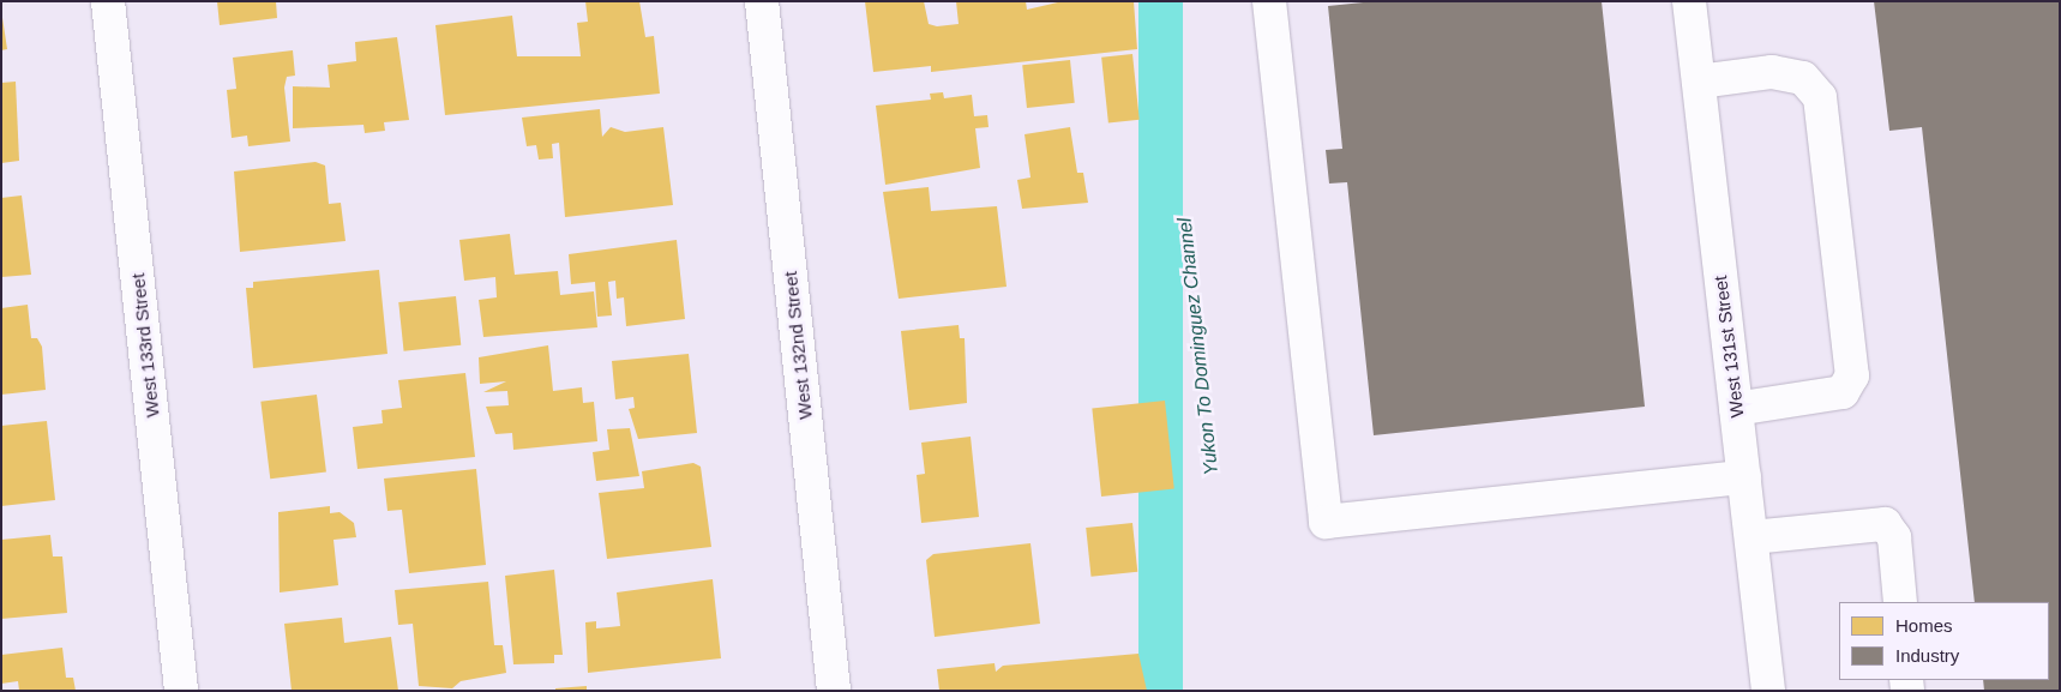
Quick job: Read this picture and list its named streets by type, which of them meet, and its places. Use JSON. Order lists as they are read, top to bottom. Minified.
{"streets":{"street":["West 133rd Street","West 132nd Street","West 131st Street"]},"water":["Yukon To Dominguez Channel"],"legend":["Homes","Industry"]}
